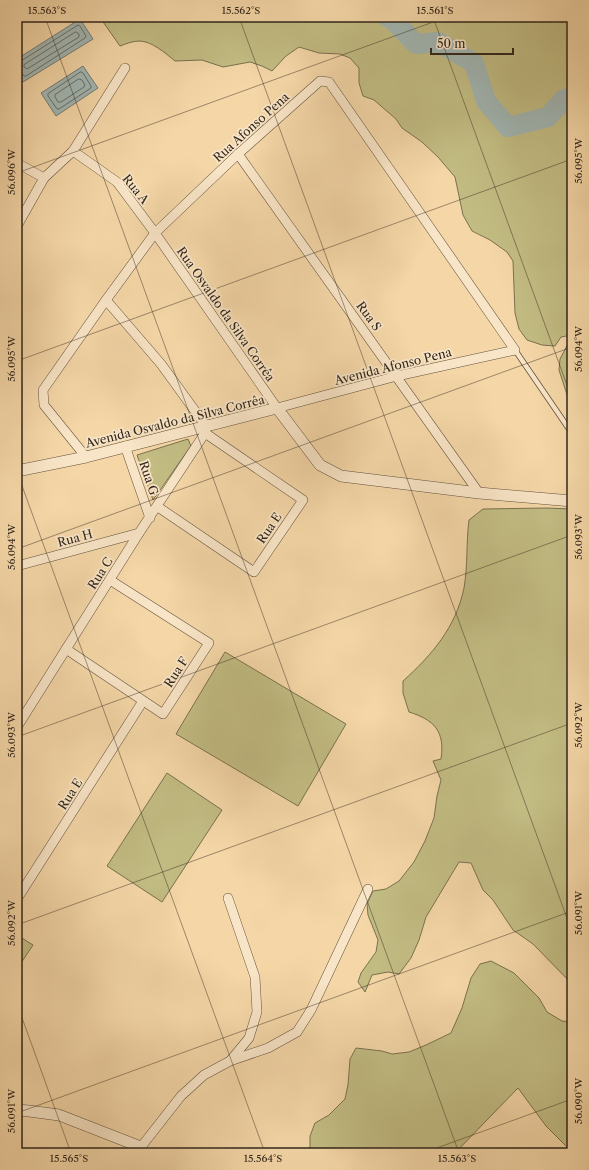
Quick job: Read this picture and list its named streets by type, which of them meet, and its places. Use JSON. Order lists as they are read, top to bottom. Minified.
{"streets":{"street":["Rua Afonso Pena","Rua A","Rua Osvaldo da Silva Corrêa","Rua S","Avenida Afonso Pena","Avenida Osvaldo da Silva Corrêa","Rua G","Rua E","Rua H","Rua C","Rua F"]},"crossings":[["Rua Afonso Pena","Rua A"],["Rua Afonso Pena","Rua Osvaldo da Silva Corrêa"],["Rua Afonso Pena","Rua S"],["Rua Afonso Pena","Avenida Afonso Pena"],["Rua Afonso Pena","Avenida Osvaldo da Silva Corrêa"],["Rua A","Rua Osvaldo da Silva Corrêa"],["Rua Osvaldo da Silva Corrêa","Avenida Afonso Pena"],["Rua Osvaldo da Silva Corrêa","Avenida Osvaldo da Silva Corrêa"],["Rua S","Avenida Afonso Pena"],["Rua S","Avenida Osvaldo da Silva Corrêa"],["Avenida Afonso Pena","Avenida Osvaldo da Silva Corrêa"],["Avenida Osvaldo da Silva Corrêa","Rua G"],["Avenida Osvaldo da Silva Corrêa","Rua E"],["Avenida Osvaldo da Silva Corrêa","Rua C"],["Rua G","Rua C"],["Rua E","Rua C"],["Rua E","Rua F"],["Rua H","Rua C"],["Rua C","Rua F"]],"scale_bar":"50 m","coordinates":["15.563°S","15.562°S","15.561°S","56.095°W","56.096°W","56.094°W","56.093°W","56.092°W","56.091°W","56.090°W","15.565°S","15.564°S"]}
